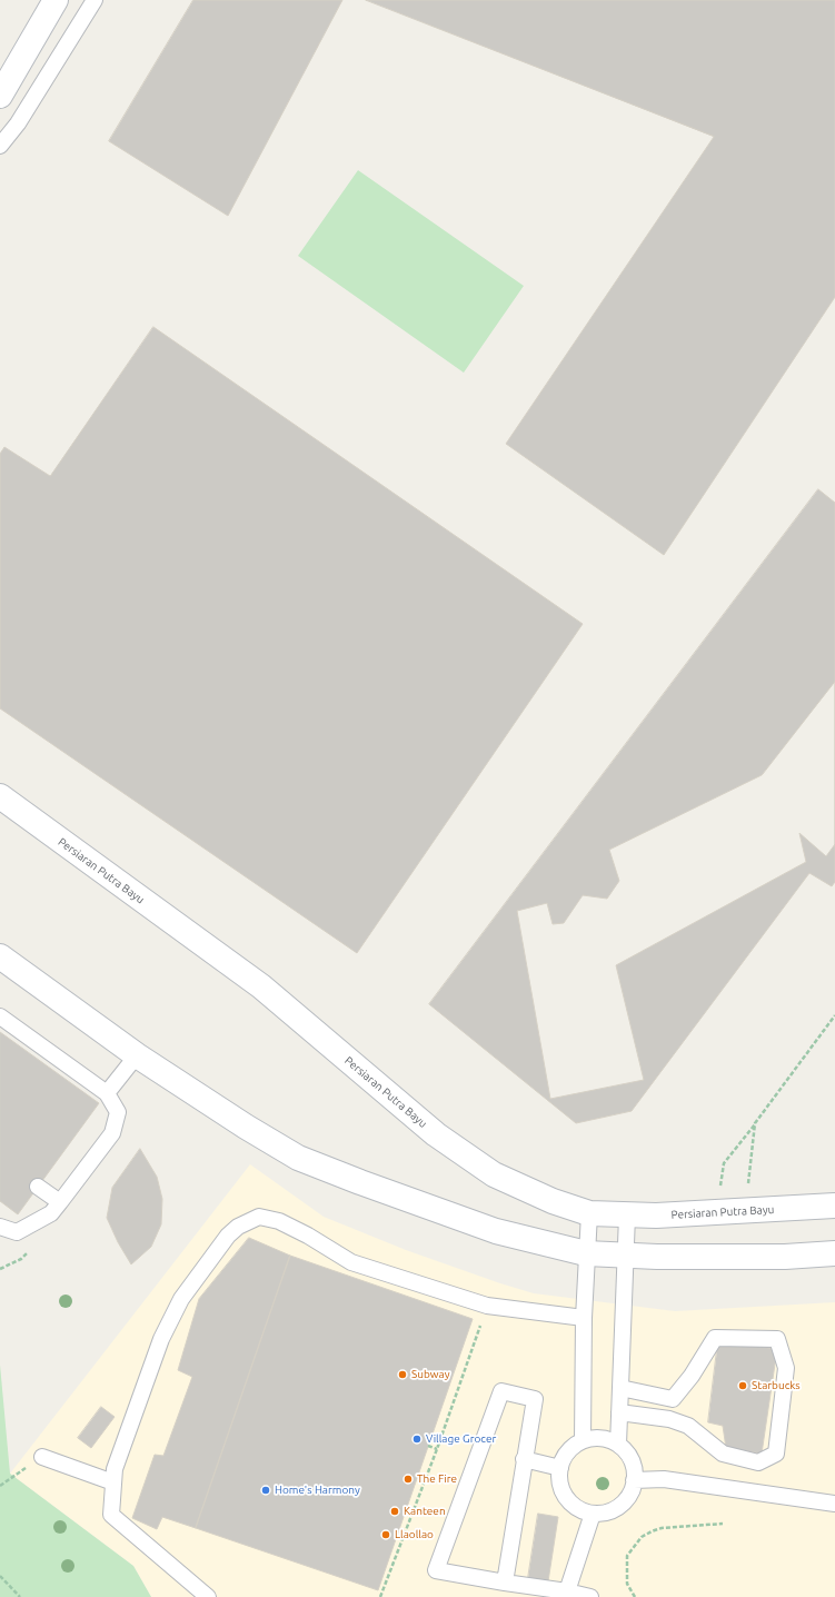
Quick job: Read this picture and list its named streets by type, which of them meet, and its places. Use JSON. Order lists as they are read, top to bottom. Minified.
{"streets":{"street":["Persiaran Putra Bayu"]},"places":["Subway","Starbucks","Village Grocer","The Fire","Home's Harmony","Kanteen","Llaollao"]}
